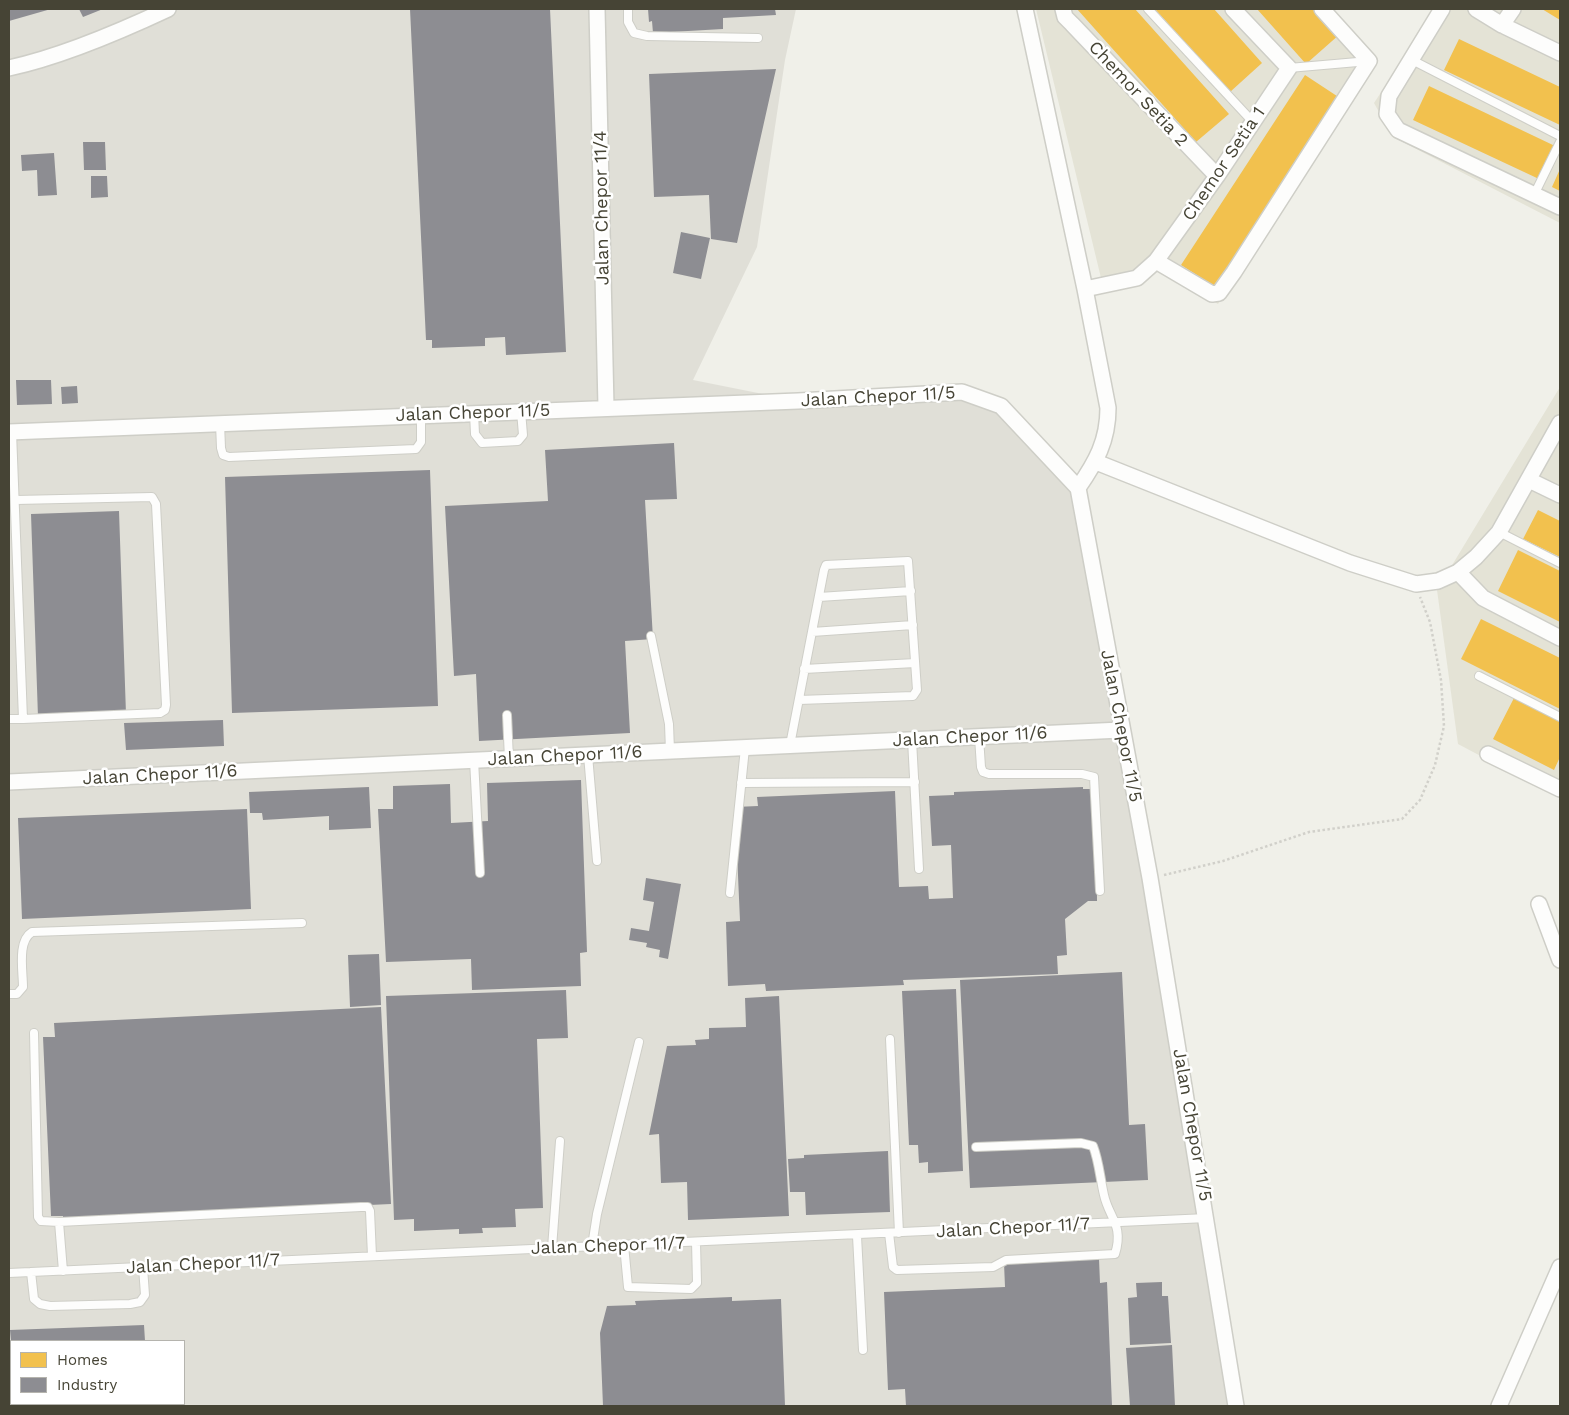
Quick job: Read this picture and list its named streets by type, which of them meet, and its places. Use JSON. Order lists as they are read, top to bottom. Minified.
{"streets":{"street":["Chemor Setia 2","Chemor Setia 1","Jalan Chepor 11/4","Jalan Chepor 11/5","Jalan Chepor 11/6"],"lane":["Jalan Chepor 11/7"]},"crossings":[["Chemor Setia 2","Chemor Setia 1"],["Jalan Chepor 11/4","Jalan Chepor 11/5"],["Jalan Chepor 11/5","Jalan Chepor 11/6"],["Jalan Chepor 11/5","Jalan Chepor 11/7"]],"legend":["Homes","Industry"]}
